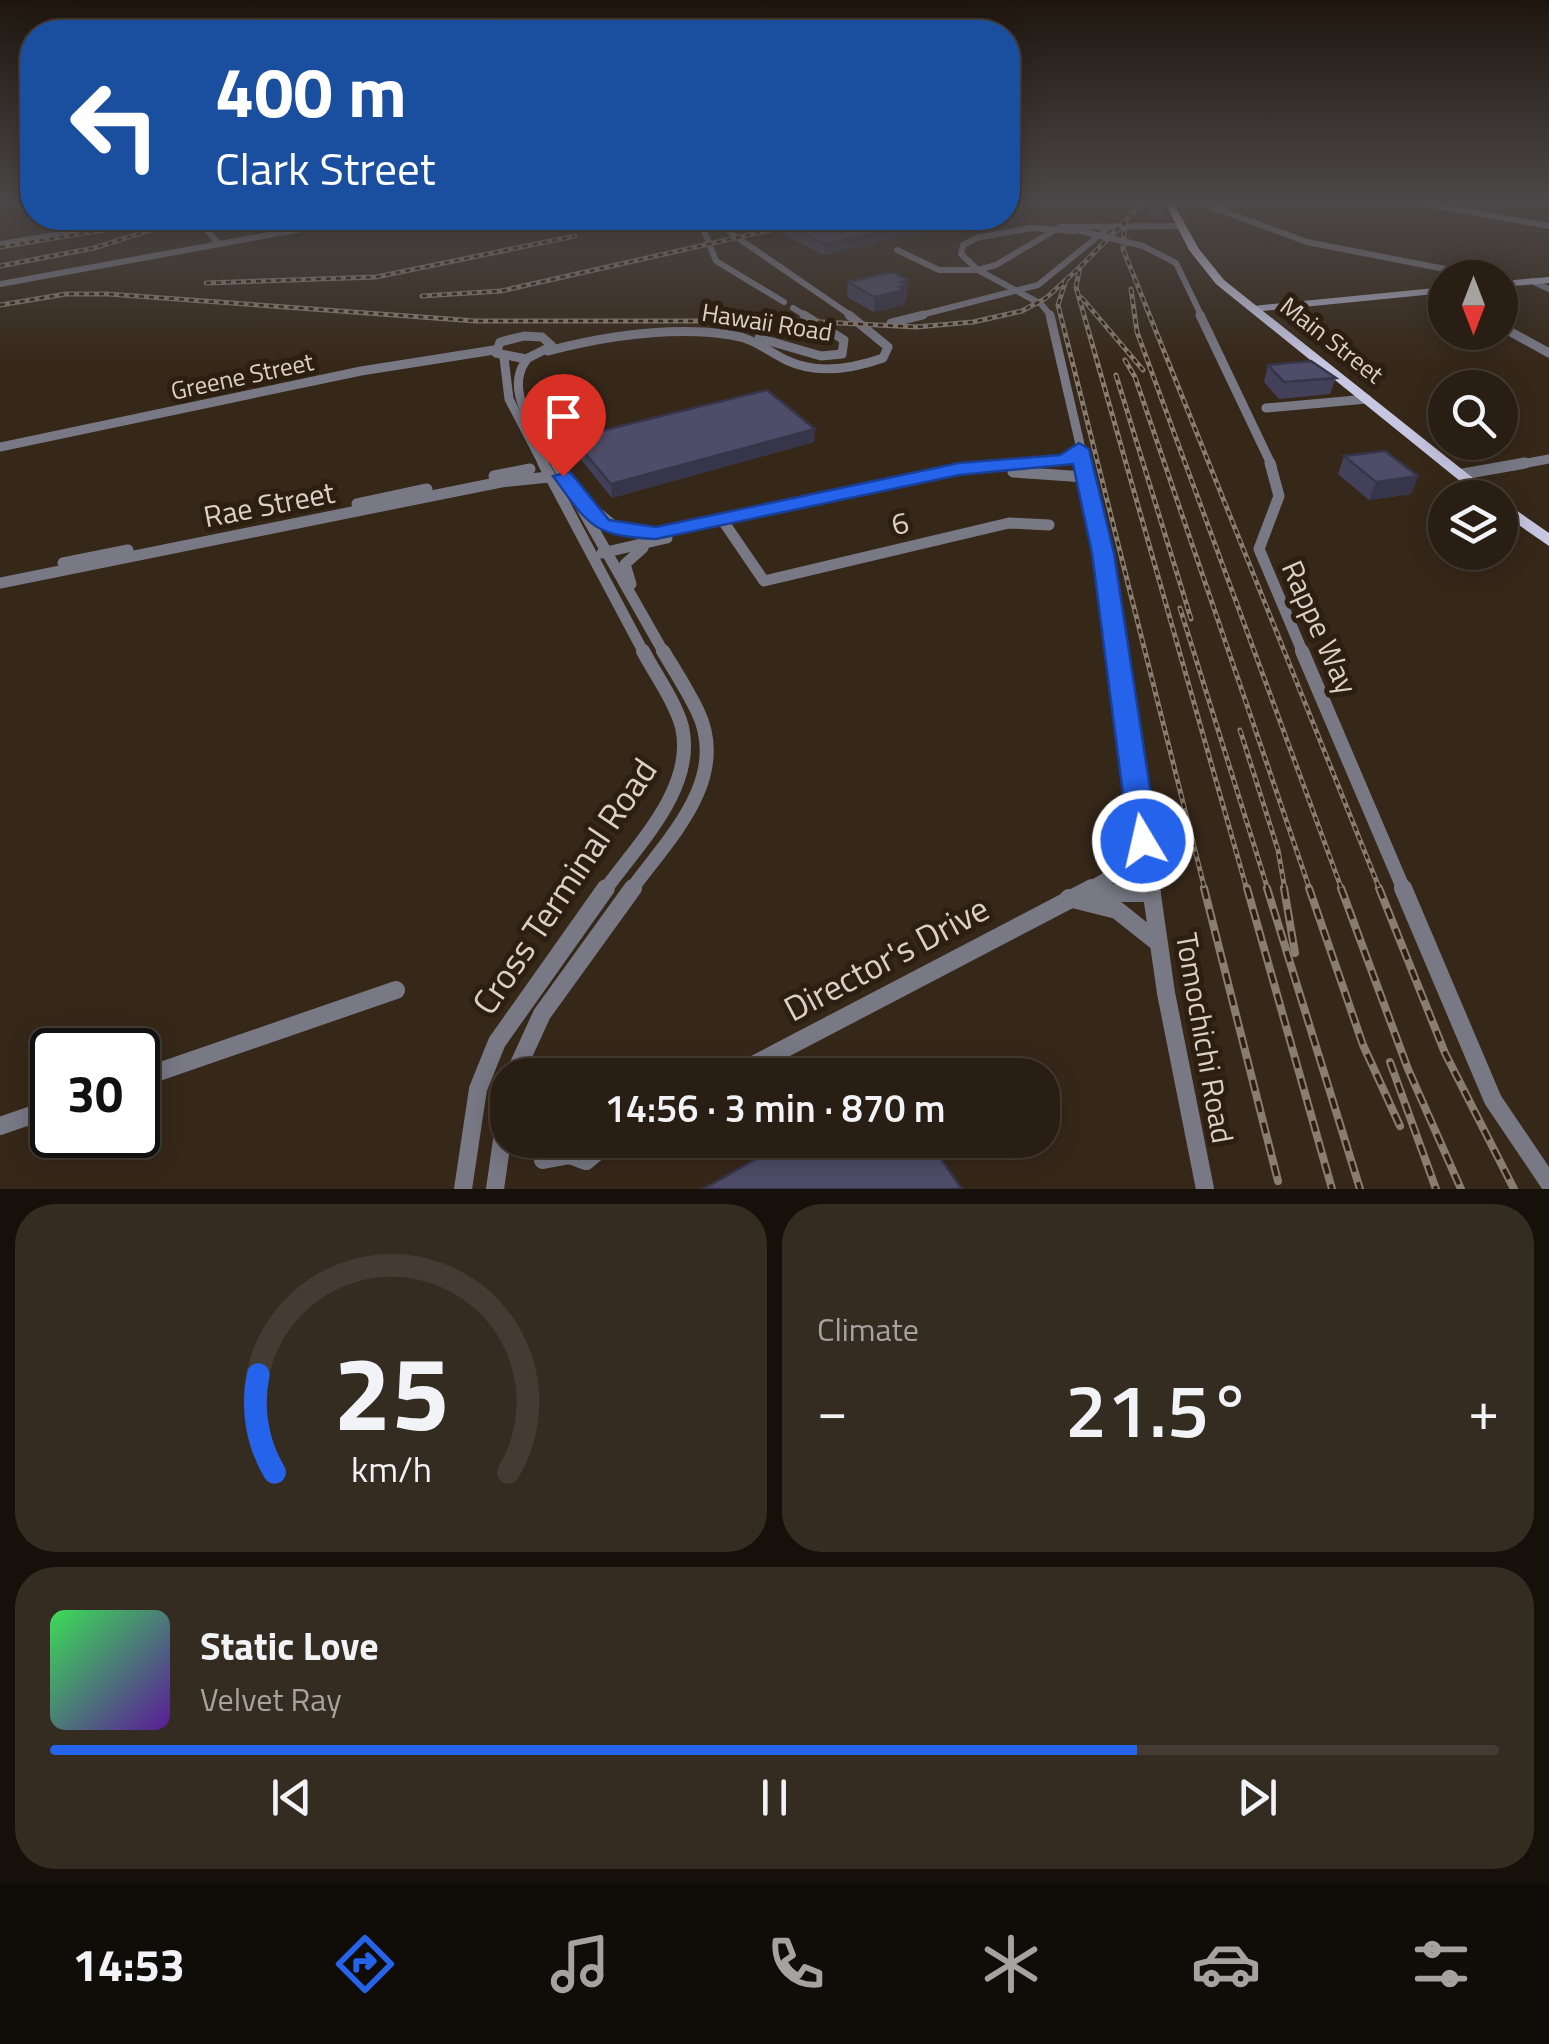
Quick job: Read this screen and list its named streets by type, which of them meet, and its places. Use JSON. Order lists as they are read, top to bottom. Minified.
{"streets":{"main road":["Main Street"],"street":["Hawaii Road","Greene Street","Rae Street","6","Rappe Way","Cross Terminal Road","Director's Drive","Tomochichi Road"]},"crossings":[["Greene Street","Cross Terminal Road"],["Rae Street","Cross Terminal Road"],["Rappe Way","Tomochichi Road"],["Director's Drive","Tomochichi Road"]],"north":"bottom","page":{"turn":["400 m","Clark Street"],"limit":"30","trip":"14:56 · 3 min · 870 m","tile":"Climate","heat":["−","21.5°","+"],"song":["Static Love","Velvet Ray"],"tabs":"14:53","gauge":["25","km/h"]}}
